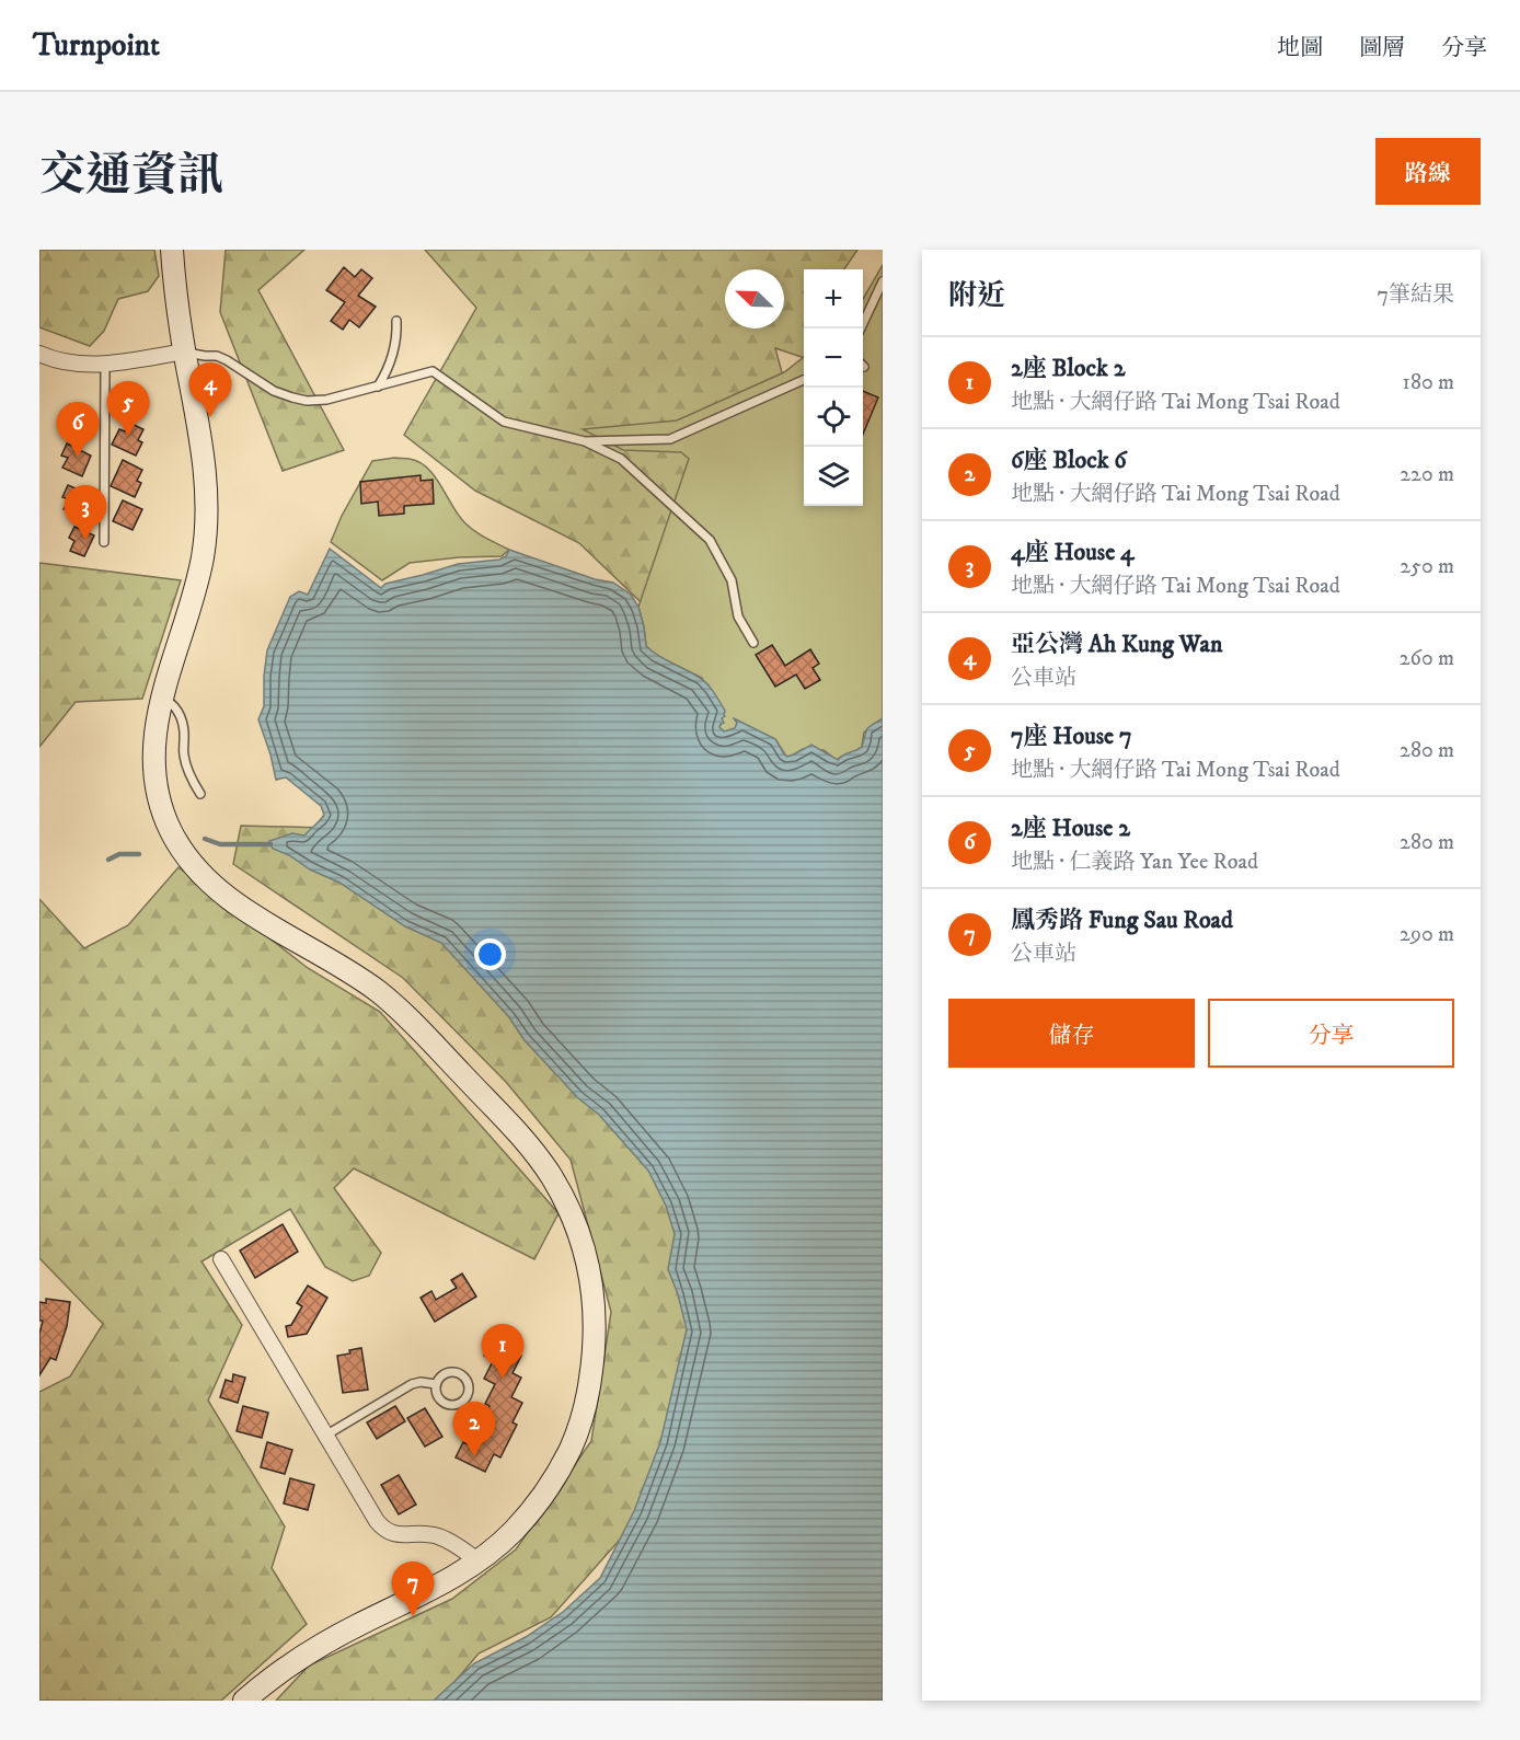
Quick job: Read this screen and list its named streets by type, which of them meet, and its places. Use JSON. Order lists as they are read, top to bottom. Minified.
{"north":"top left","page":{"header":"Turnpoint","nav":["地圖","圖層","分享"],"title":"交通資訊","buttons":["路線",["儲存","分享"]],"heading":["附近","7筆結果"],"map_buttons":["+","−"],"list":[{"mark":"1","name":"2座 Block 2","note":"地點 · 大網仔路 Tai Mong Tsai Road","value":"180 m"},{"mark":"2","name":"6座 Block 6","note":"地點 · 大網仔路 Tai Mong Tsai Road","value":"220 m"},{"mark":"3","name":"4座 House 4","note":"地點 · 大網仔路 Tai Mong Tsai Road","value":"250 m"},{"mark":"4","name":"亞公灣 Ah Kung Wan","note":"公車站","value":"260 m"},{"mark":"5","name":"7座 House 7","note":"地點 · 大網仔路 Tai Mong Tsai Road","value":"280 m"},{"mark":"6","name":"2座 House 2","note":"地點 · 仁義路 Yan Yee Road","value":"280 m"},{"mark":"7","name":"鳳秀路 Fung Sau Road","note":"公車站","value":"290 m"}],"pins":["4","5","6","3","1","2","7"]}}
